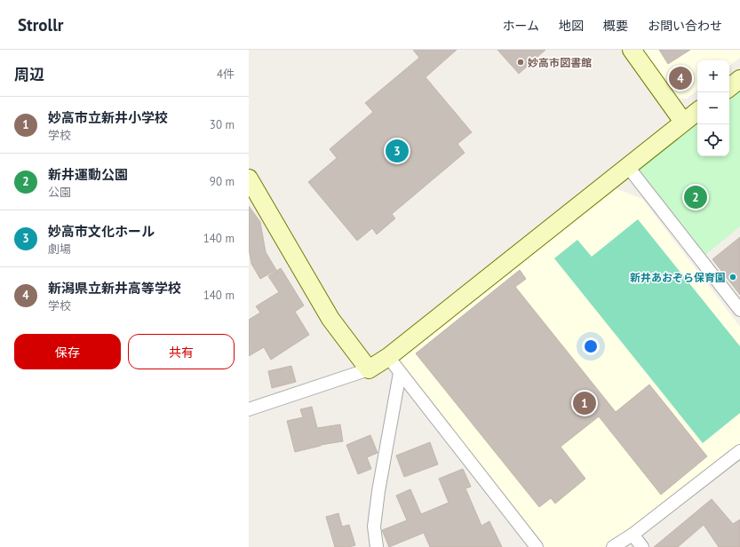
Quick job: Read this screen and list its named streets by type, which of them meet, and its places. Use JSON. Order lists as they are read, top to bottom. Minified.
{"places":["妙高市図書館","新井あおぞら保育園"],"page":{"header":"Strollr","nav":["ホーム","地図","概要","お問い合わせ"],"heading":["周辺","4件"],"map_buttons":["+","−"],"pins":["4","3","2","1"],"list":[{"mark":"1","name":"妙高市立新井小学校","note":"学校","value":"30 m"},{"mark":"2","name":"新井運動公園","note":"公園","value":"90 m"},{"mark":"3","name":"妙高市文化ホール","note":"劇場","value":"140 m"},{"mark":"4","name":"新潟県立新井高等学校","note":"学校","value":"140 m"}],"buttons":["保存","共有"]}}
